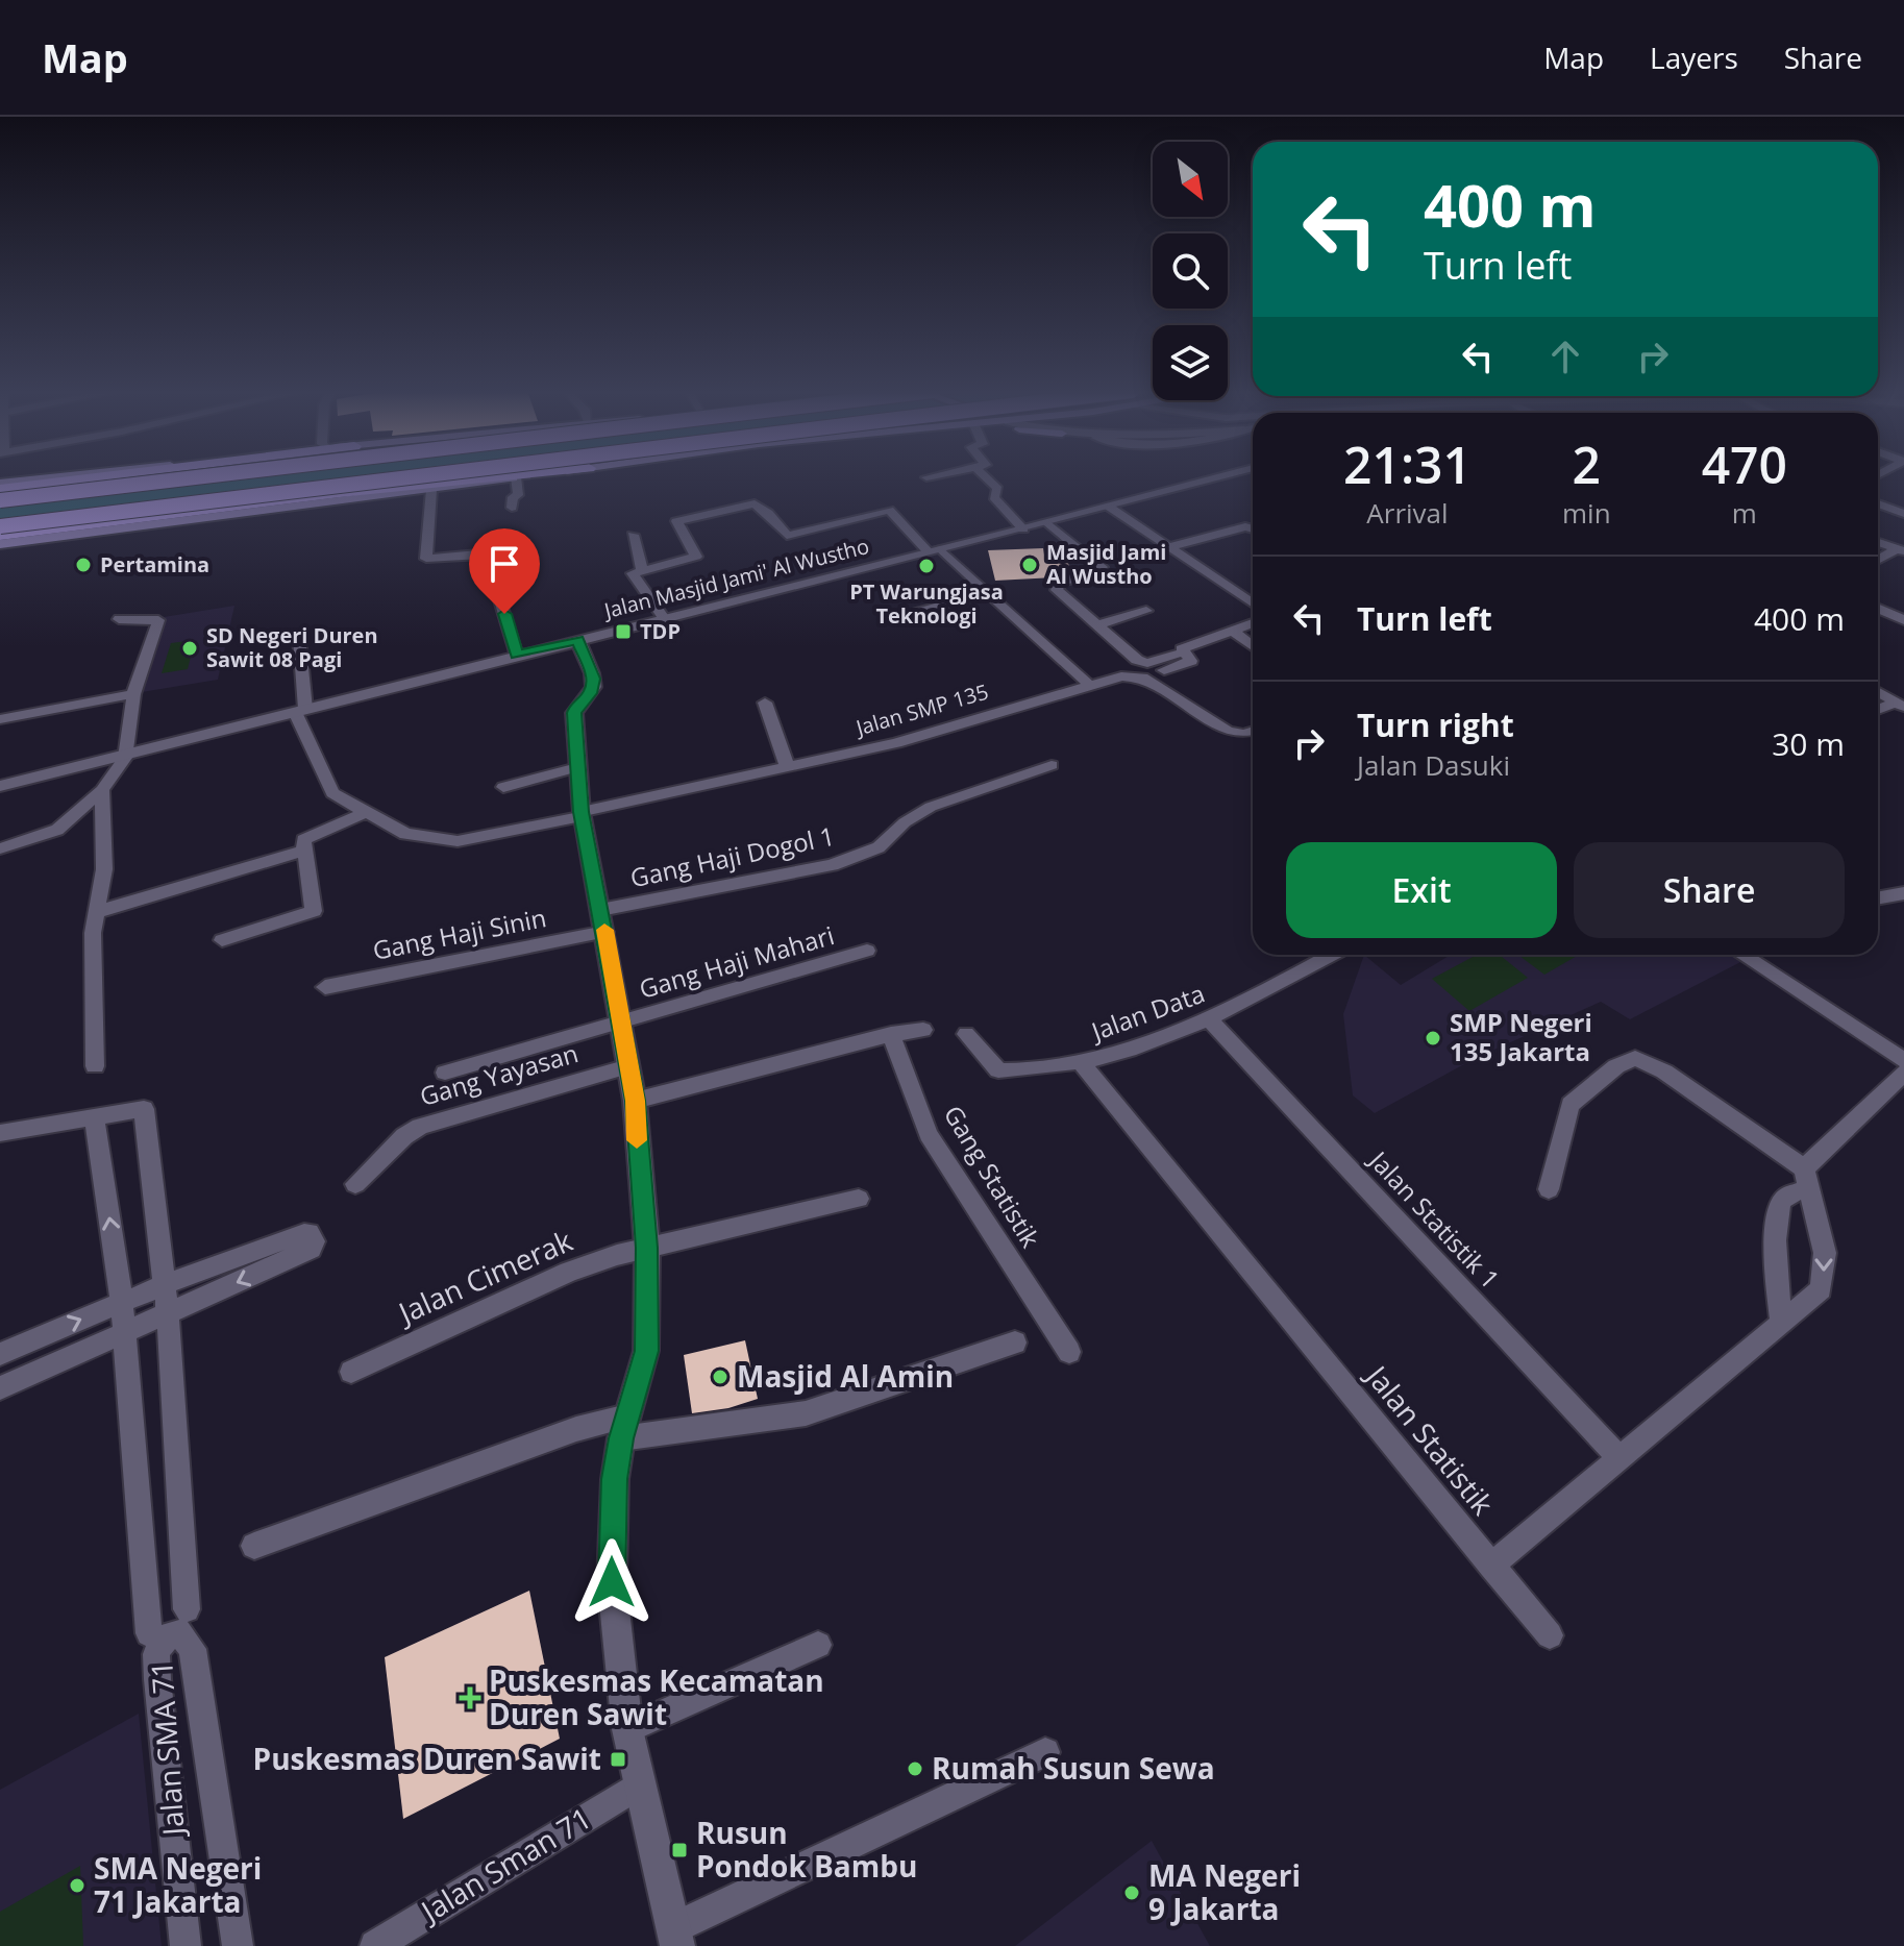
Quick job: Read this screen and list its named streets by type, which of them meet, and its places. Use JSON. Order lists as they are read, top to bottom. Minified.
{"streets":{"street":["Jalan Masjid Jami' Al Wustho","Jalan SMP 135","Gang Haji Dogol 1","Gang Haji Sinin","Gang Haji Mahari","Jalan Data","Gang Yayasan","Gang Statistik","Jalan Statistik 1","Jalan Cimerak","Jalan Statistik","Jalan SMA 71","Jalan Sman 71"]},"crossings":[["Jalan Masjid Jami' Al Wustho","Jalan SMP 135"],["Gang Haji Dogol 1","Gang Haji Sinin"],["Jalan Data","Jalan Statistik 1"],["Jalan Data","Jalan Statistik"]],"places":{"other":["Pertamina","Masjid Jami Al Wustho","PT Warungjasa Teknologi","SD Negeri Duren Sawit 08 Pagi","SMP Negeri 135 Jakarta","Masjid Al Amin","Rumah Susun Sewa","SMA Negeri 71 Jakarta","MA Negeri 9 Jakarta"],"transit":["TDP","Puskesmas Duren Sawit","Rusun Pondok Bambu"],"health":["Puskesmas Kecamatan Duren Sawit"]},"north":"bottom right","page":{"header":"Map","nav":["Map","Layers","Share"],"turn":["400 m","Turn left"],"eta":["21:31","Arrival","2","min","470","m"],"list":[{"name":"Turn left","value":"400 m"},{"name":"Turn right","note":"Jalan Dasuki","value":"30 m"}],"buttons":["Exit","Share"]}}
